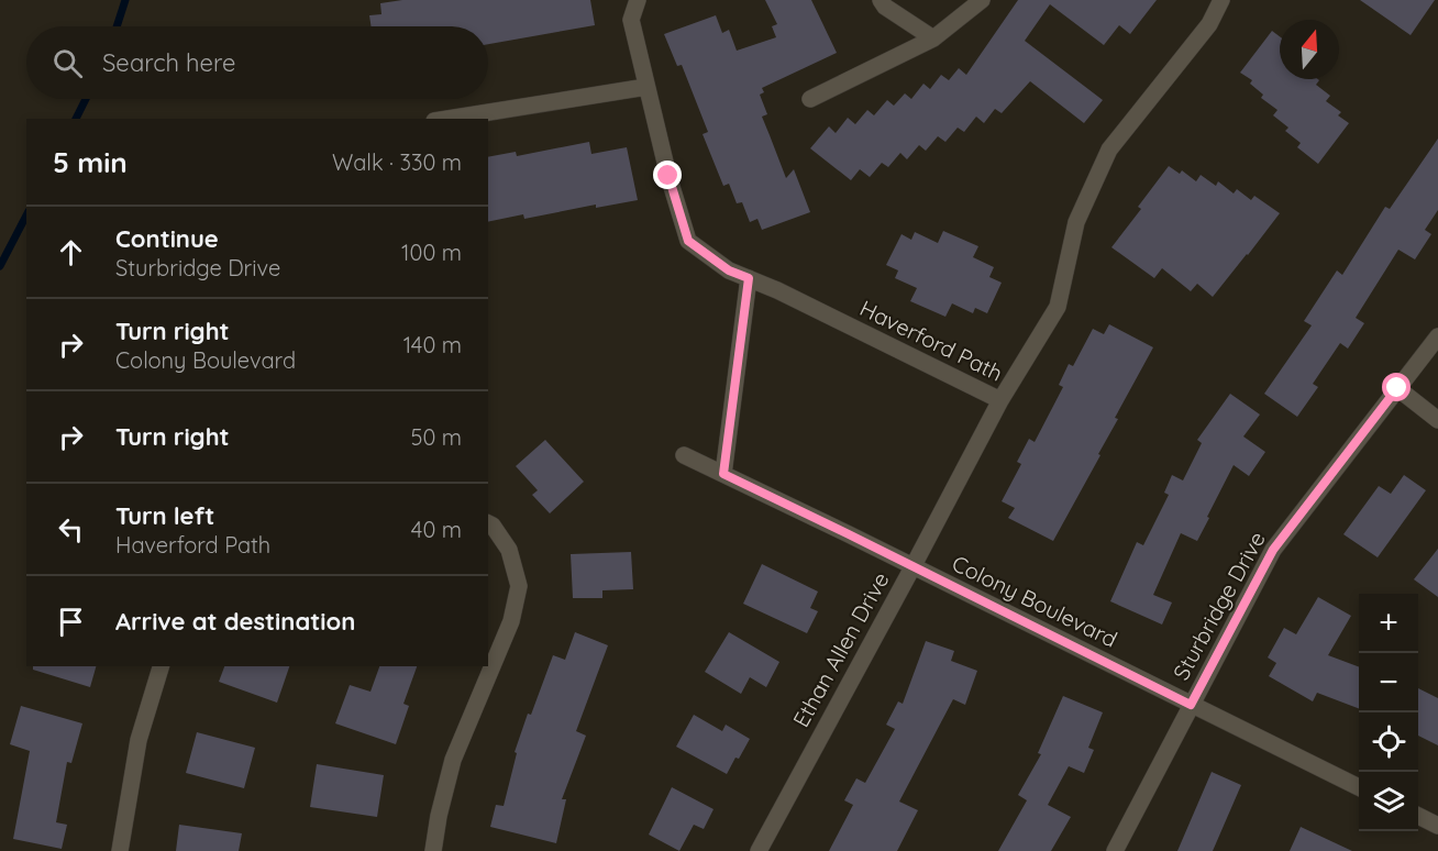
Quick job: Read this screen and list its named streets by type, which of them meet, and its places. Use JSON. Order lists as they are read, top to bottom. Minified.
{"streets":{"street":["Haverford Path","Colony Boulevard","Sturbridge Drive","Ethan Allen Drive"]},"crossings":[["Haverford Path","Ethan Allen Drive"],["Colony Boulevard","Sturbridge Drive"],["Colony Boulevard","Ethan Allen Drive"]],"north":"top","page":{"search":"Search here","heading":["5 min","Walk · 330 m"],"list":[["Continue","Sturbridge Drive","100 m"],["Turn right","Colony Boulevard","140 m"],["Turn right","50 m"],["Turn left","Haverford Path","40 m"],"Arrive at destination"],"map_buttons":["+","−"]}}
